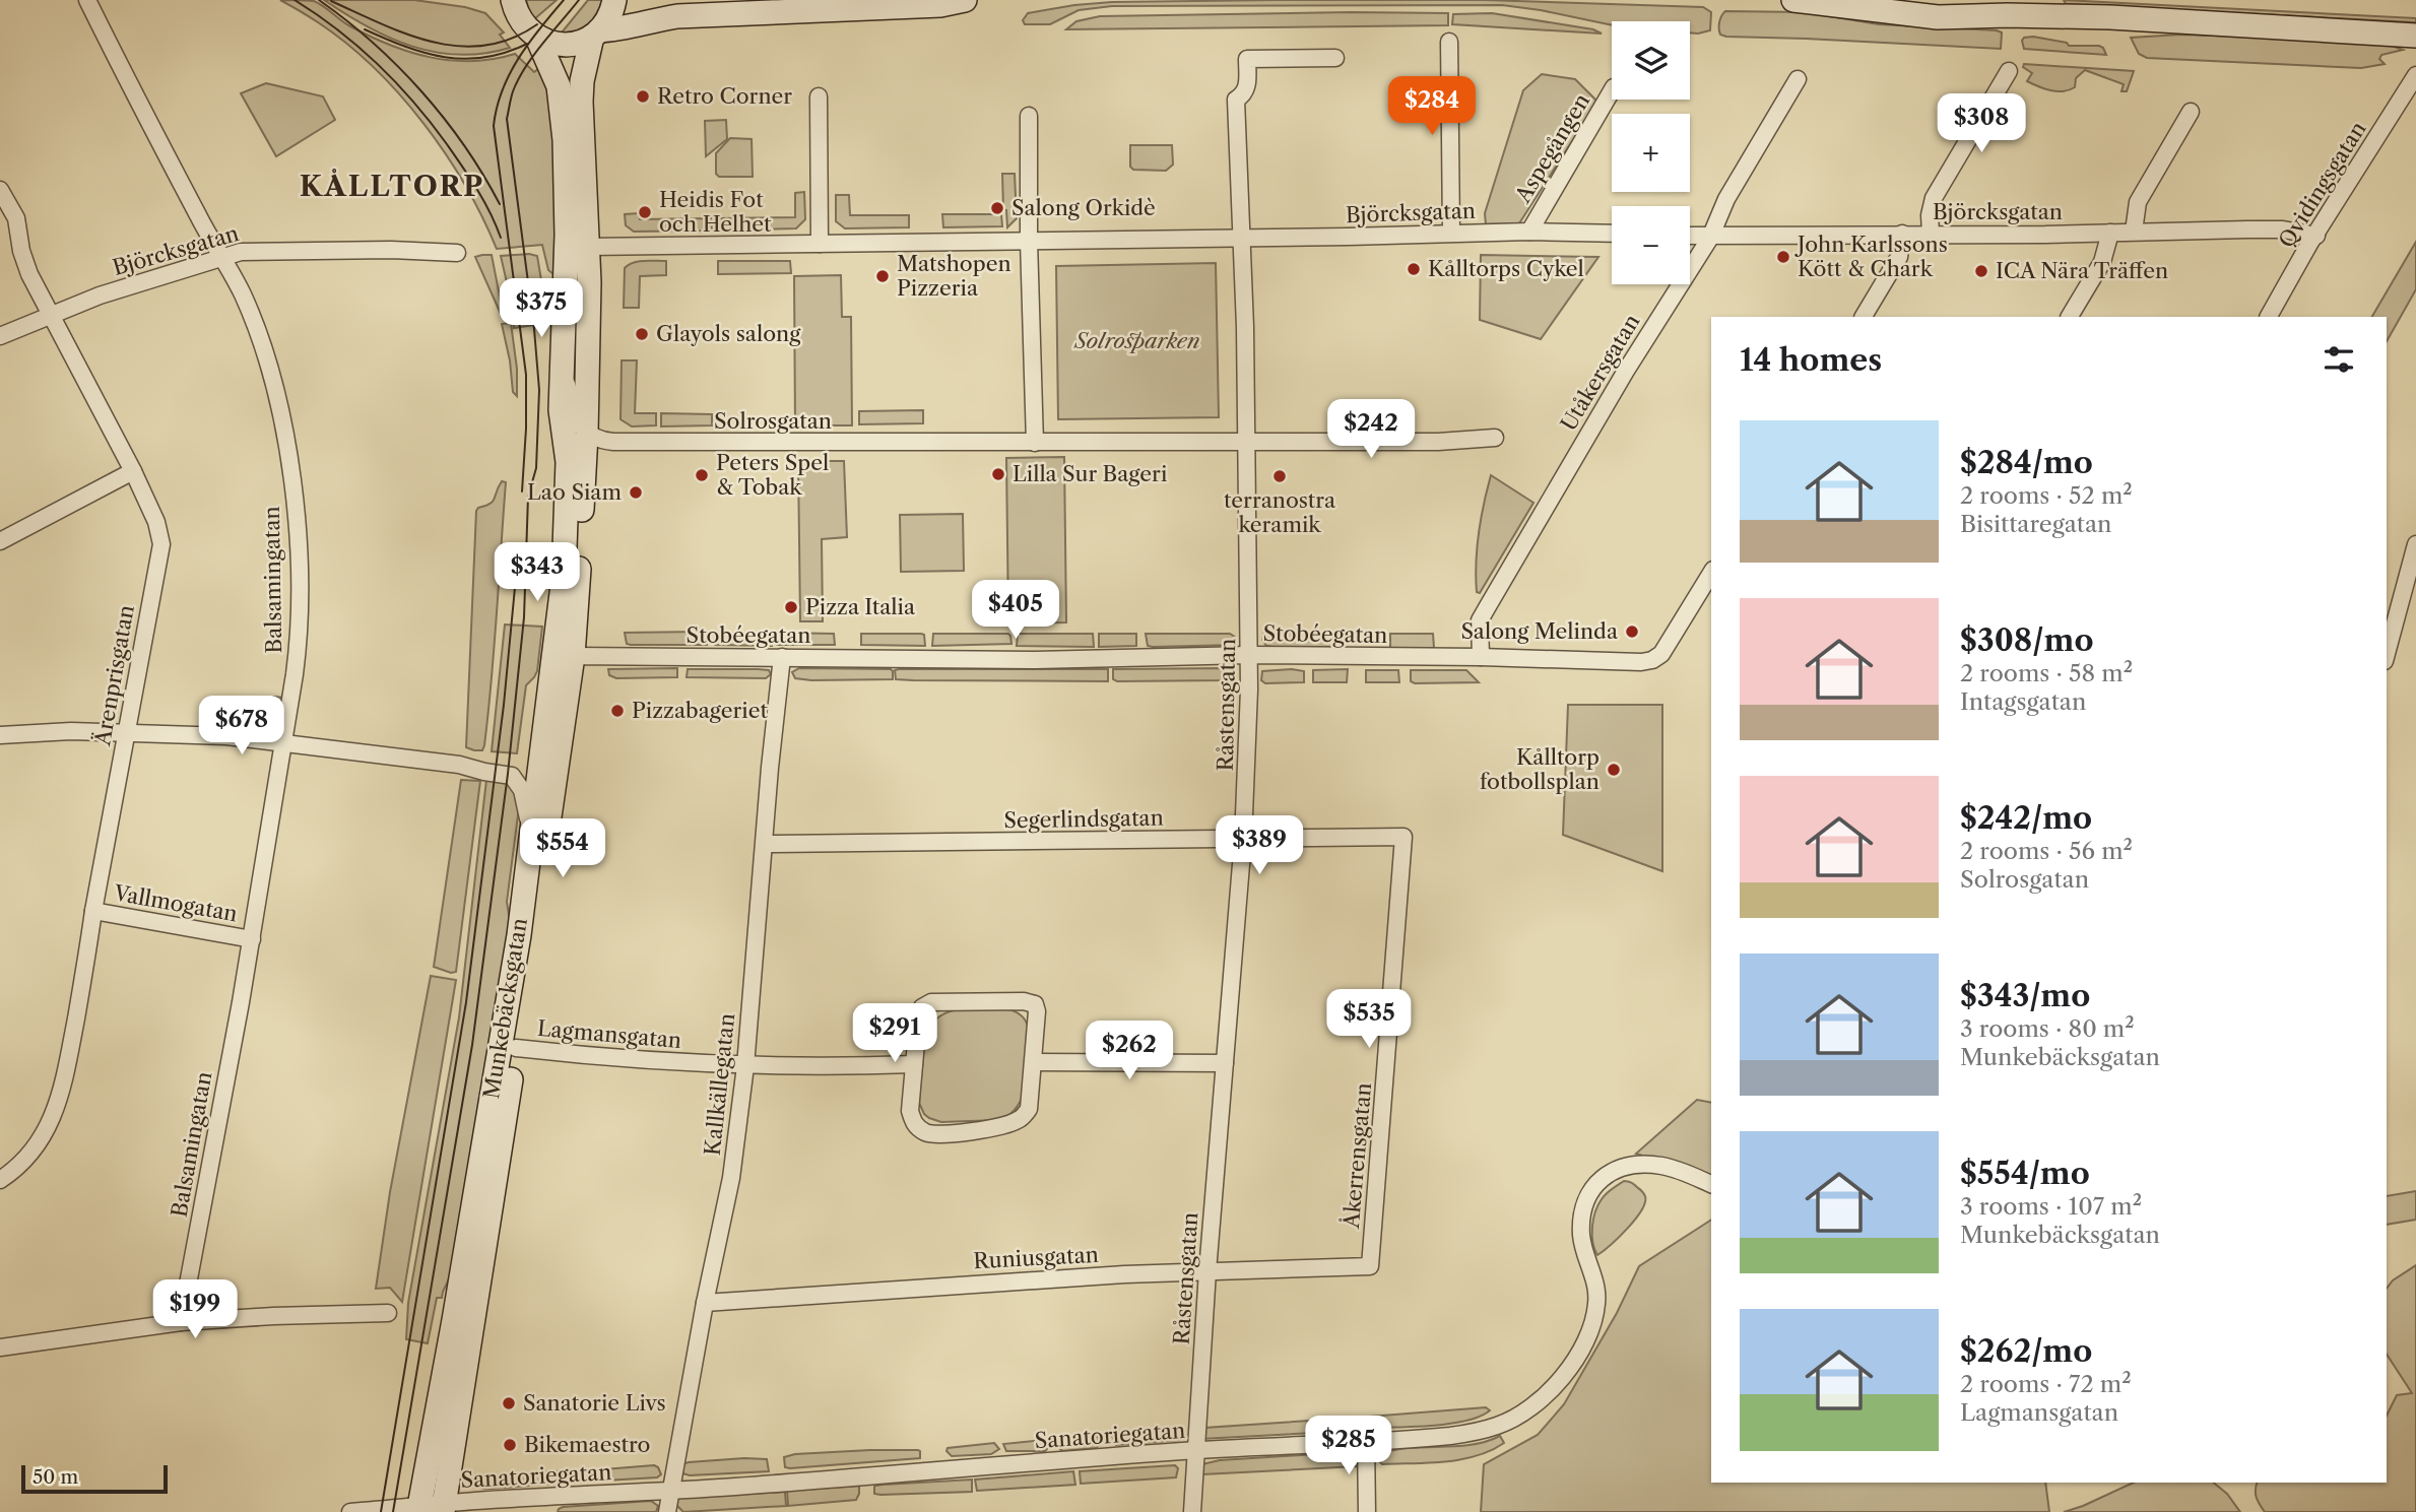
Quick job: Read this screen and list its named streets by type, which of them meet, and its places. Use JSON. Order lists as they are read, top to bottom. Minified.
{"streets":{"street":["Aspegången","Qvidingsgatan","Björcksgatan","Utåkersgatan","Solrosgatan","Balsamingatan","Stobéegatan","Ärenprisgatan","Råstensgatan","Segerlindsgatan","Vallmogatan","Munkebäcksgatan","Lagmansgatan","Kallkällegatan","Åkerrensgatan","Runiusgatan","Sanatoriegatan"]},"crossings":[["Aspegången","Björcksgatan"],["Qvidingsgatan","Björcksgatan"],["Björcksgatan","Utåkersgatan"],["Björcksgatan","Balsamingatan"],["Björcksgatan","Ärenprisgatan"],["Björcksgatan","Råstensgatan"],["Björcksgatan","Munkebäcksgatan"],["Utåkersgatan","Stobéegatan"],["Solrosgatan","Råstensgatan"],["Solrosgatan","Munkebäcksgatan"],["Balsamingatan","Vallmogatan"],["Stobéegatan","Råstensgatan"],["Stobéegatan","Munkebäcksgatan"],["Stobéegatan","Kallkällegatan"],["Ärenprisgatan","Vallmogatan"],["Råstensgatan","Segerlindsgatan"],["Råstensgatan","Runiusgatan"],["Råstensgatan","Sanatoriegatan"],["Segerlindsgatan","Kallkällegatan"],["Segerlindsgatan","Åkerrensgatan"],["Munkebäcksgatan","Lagmansgatan"],["Munkebäcksgatan","Sanatoriegatan"],["Lagmansgatan","Kallkällegatan"],["Kallkällegatan","Runiusgatan"],["Kallkällegatan","Sanatoriegatan"],["Åkerrensgatan","Runiusgatan"]],"districts":["KÅLLTORP"],"parks":["Solrosparken"],"places":["Retro Corner","Salong Orkidè","Heidis Fot och Helhet","John Karlssons Kött & Chark","Kålltorps Cykel","ICA Nära Träffen","Matshopen Pizzeria","Glayols salong","Lilla Sur Bageri","Peters Spel & Tobak","terranostra keramik","Lao Siam","Pizza Italia","Salong Melinda","Pizzabageriet","Kålltorp fotbollsplan","Sanatorie Livs","Bikemaestro"],"scale_bar":"50 m","page":{"map_buttons":["+","−"],"price":["$284","$308","$375","$242","$343","$405","$678","$389","$554","$535","$291","$262","$199","$285"],"heading":"14 homes","list":[{"name":"$284/mo","note":"2 rooms · 52 m² · Bisittaregatan"},{"name":"$308/mo","note":"2 rooms · 58 m² · Intagsgatan"},{"name":"$242/mo","note":"2 rooms · 56 m² · Solrosgatan"},{"name":"$343/mo","note":"3 rooms · 80 m² · Munkebäcksgatan"},{"name":"$554/mo","note":"3 rooms · 107 m² · Munkebäcksgatan"},{"name":"$262/mo","note":"2 rooms · 72 m² · Lagmansgatan"}],"scale":"50 m"}}
